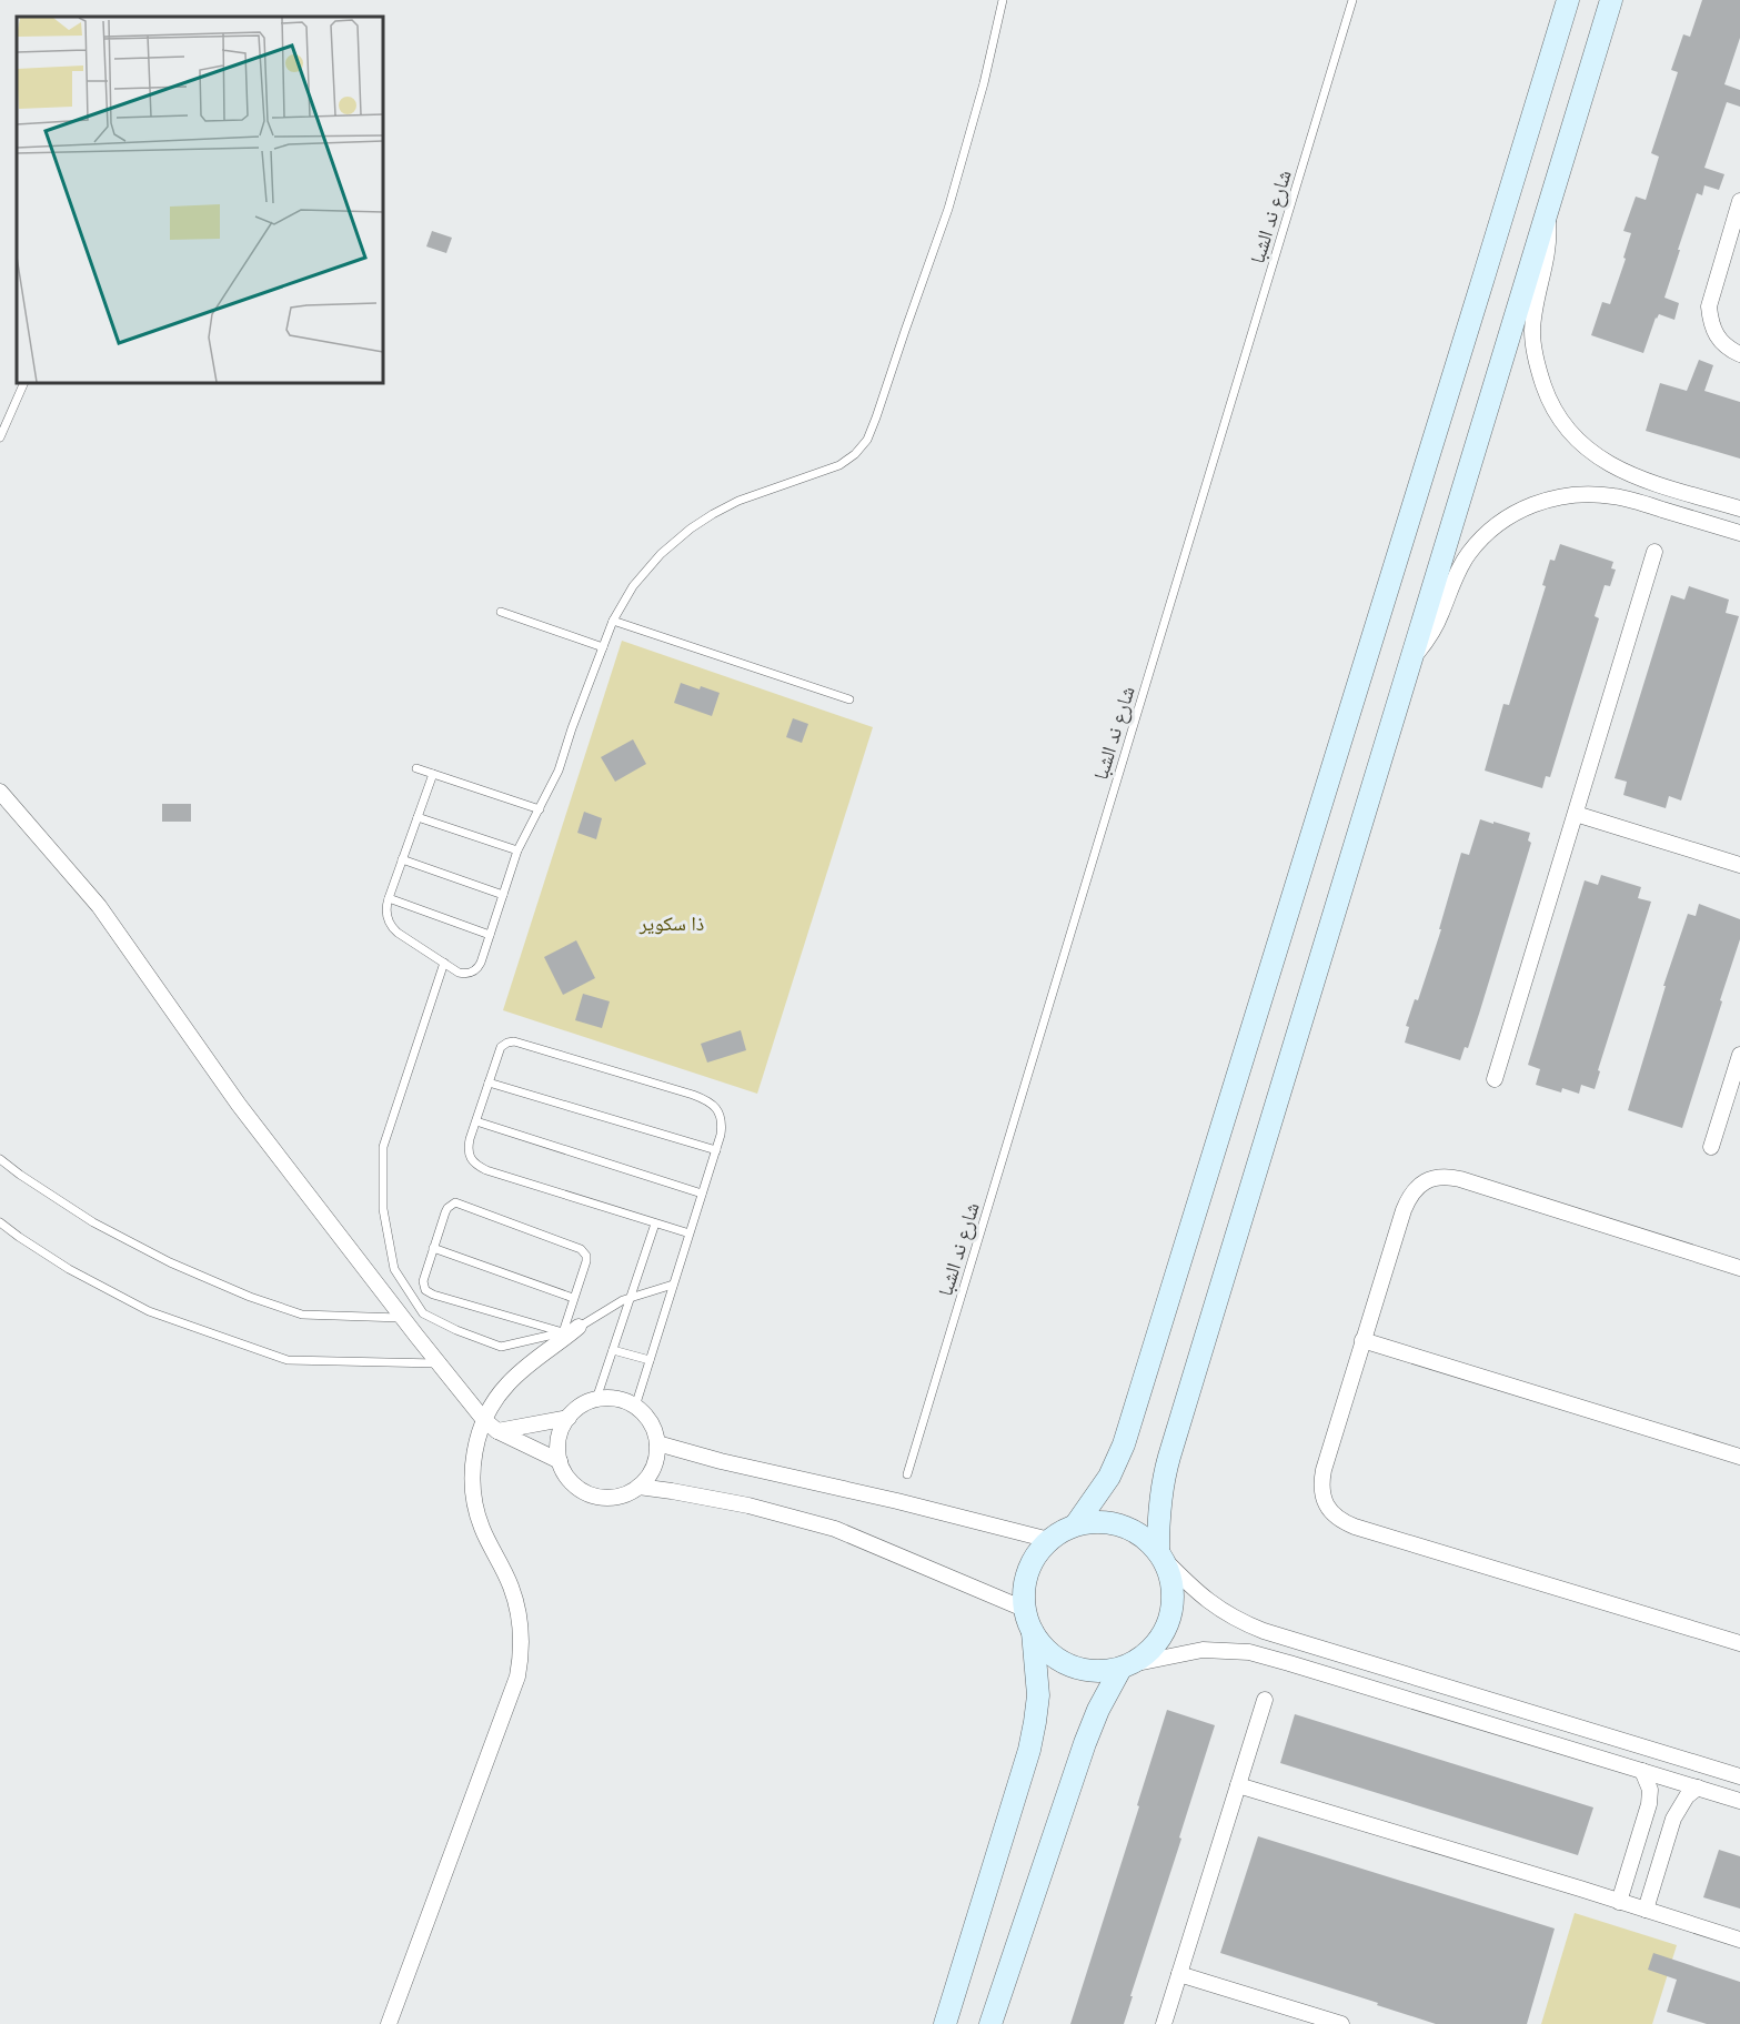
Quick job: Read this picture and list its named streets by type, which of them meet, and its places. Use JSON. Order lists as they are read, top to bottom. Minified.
{"streets":{"lane":["شارع ند الشبا"]},"parks":["ذا سكوير"]}
